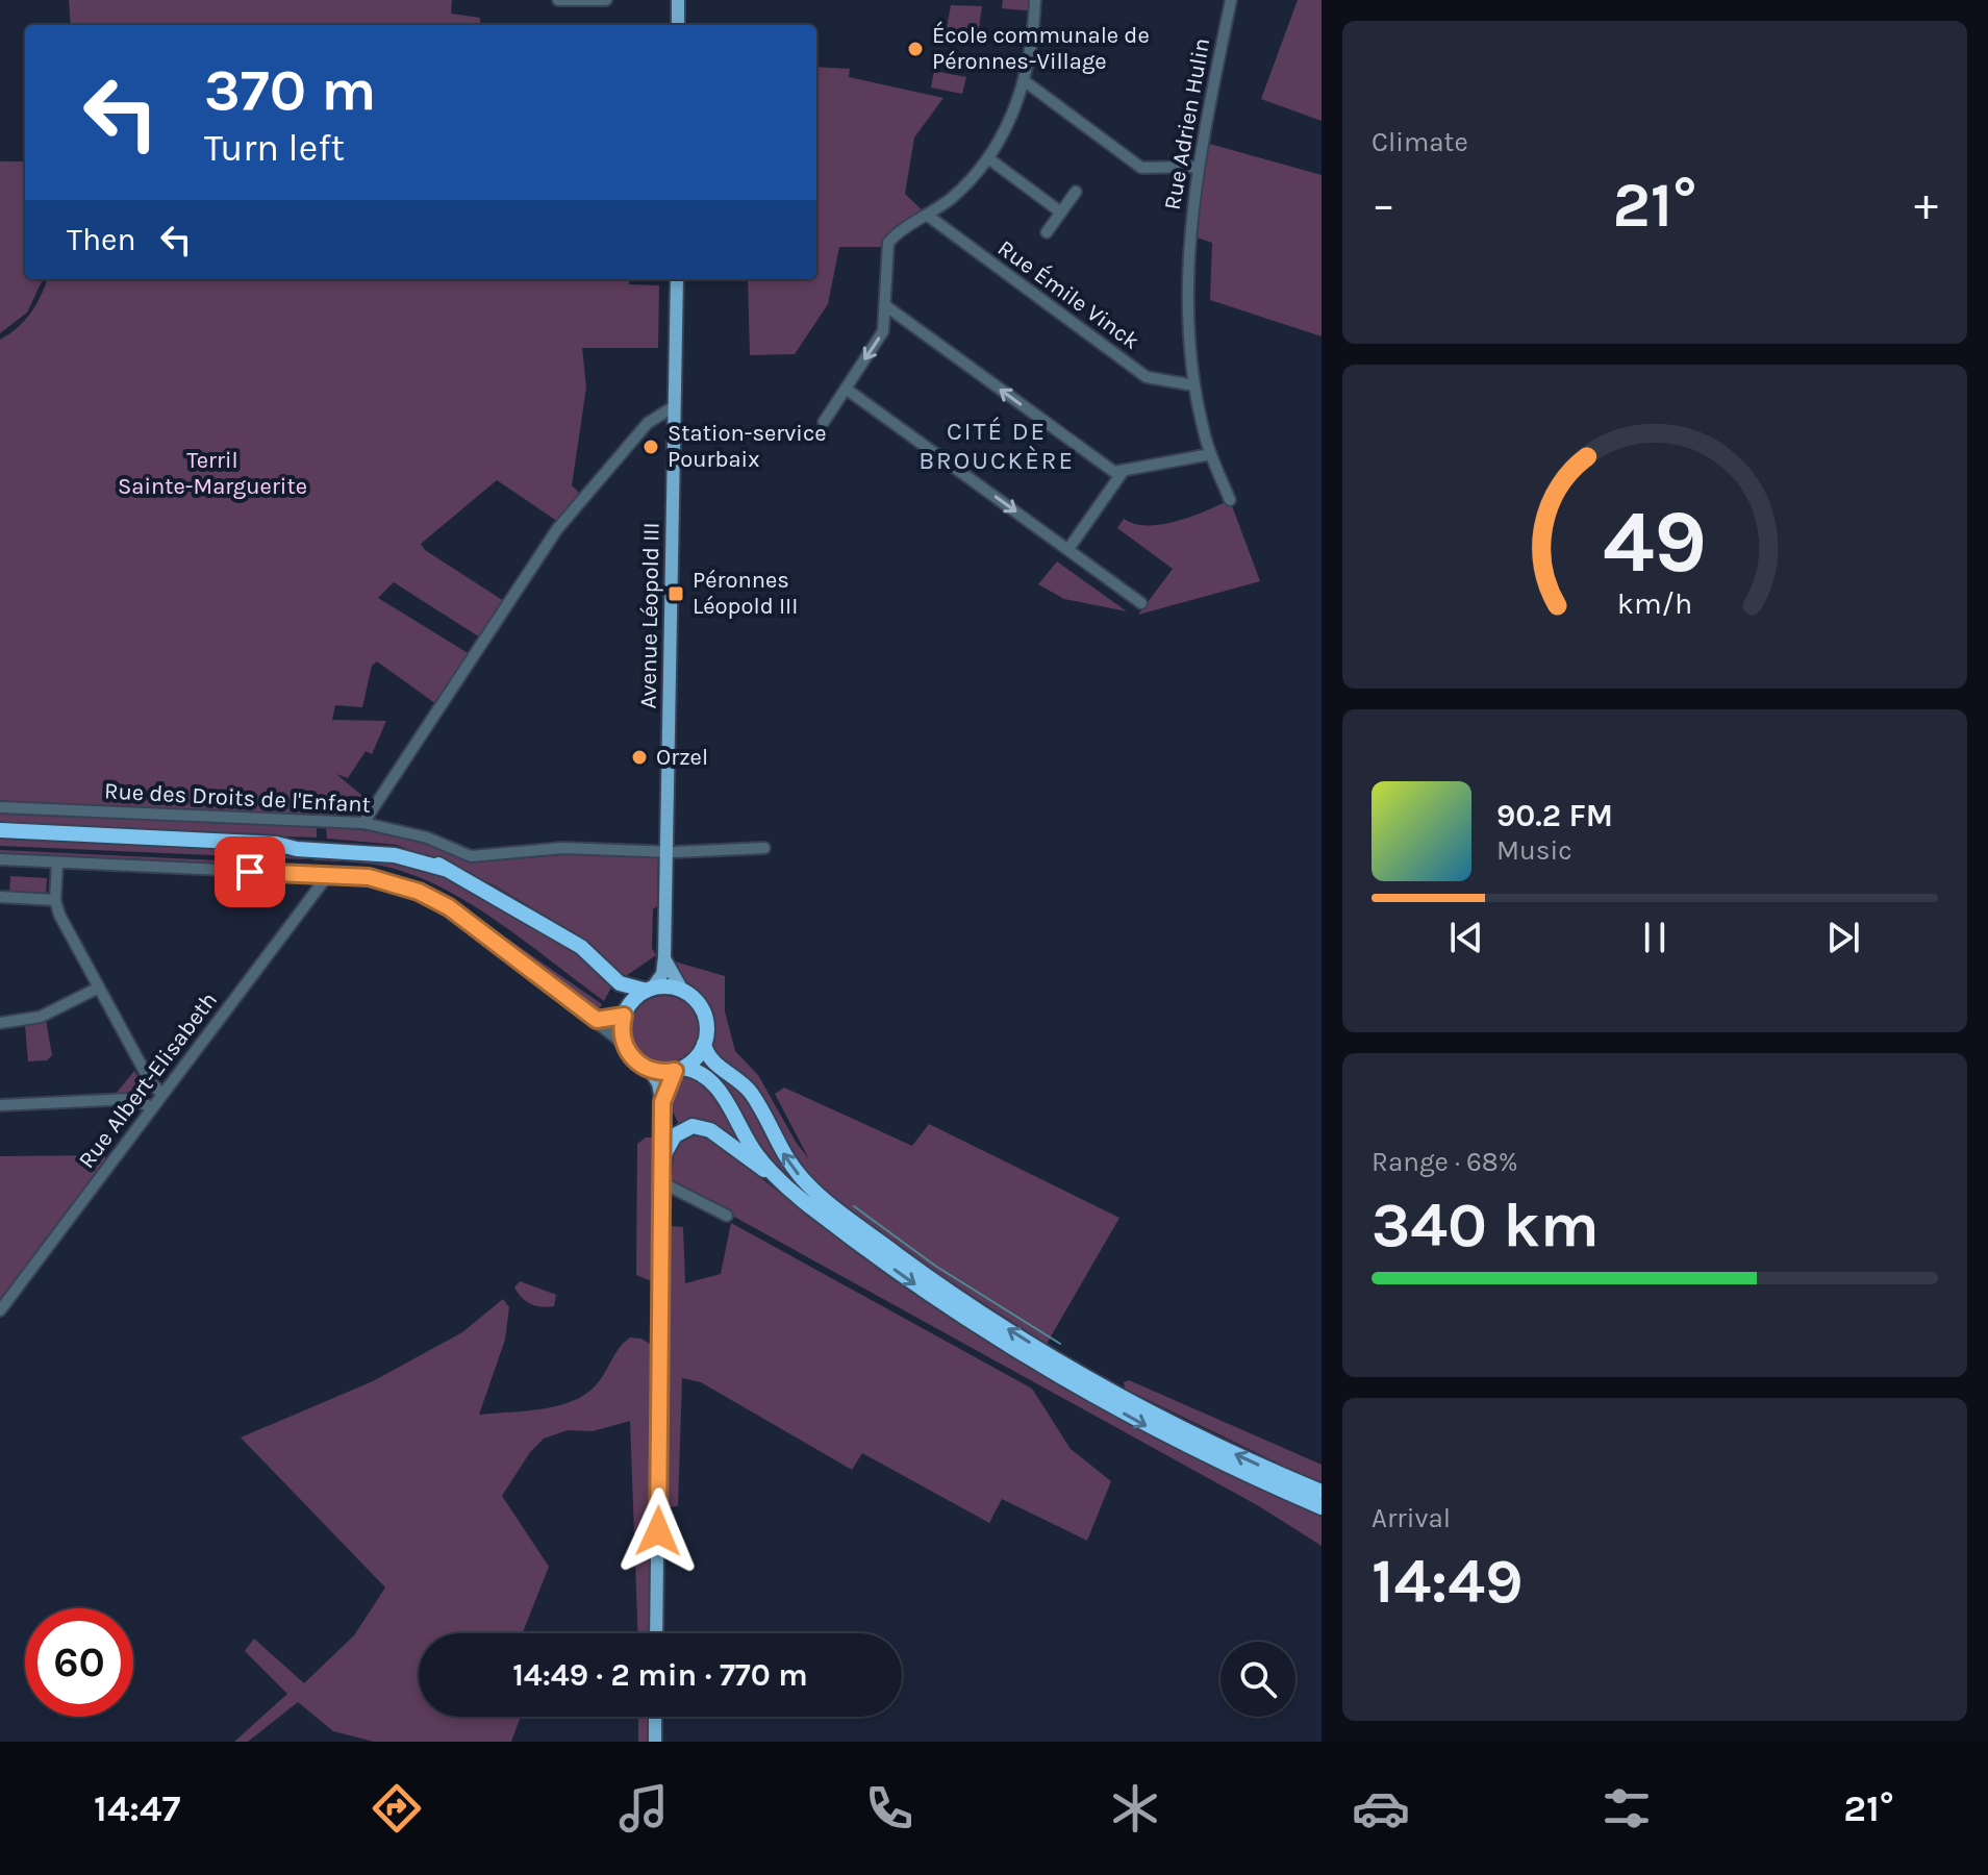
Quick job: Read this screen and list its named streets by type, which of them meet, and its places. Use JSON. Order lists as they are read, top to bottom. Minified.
{"streets":{"main road":["Avenue Léopold III"],"street":["Rue Adrien Hulin","Rue Émile Vinck","Rue des Droits de l'Enfant","Rue Albert-Elisabeth"]},"crossings":[["Rue Adrien Hulin","Rue Émile Vinck"],["Avenue Léopold III","Rue des Droits de l'Enfant"]],"districts":["CITÉ DE BROUCKÈRE"],"parks":["Terril Sainte-Marguerite"],"places":{"other":["École communale de Péronnes-Village","Station-service Pourbaix","Orzel"],"transit":["Péronnes Léopold III"]},"page":{"tile":["Climate",["Range · 68%","340 km"],["Arrival","14:49"]],"turn":["370 m","Turn left"],"heat":["−","21°","+"],"then":"Then","song":["90.2 FM","Music"],"limit":"60","trip":"14:49 · 2 min · 770 m","tabs":["14:47","21°"],"gauge":["49","km/h"]}}
